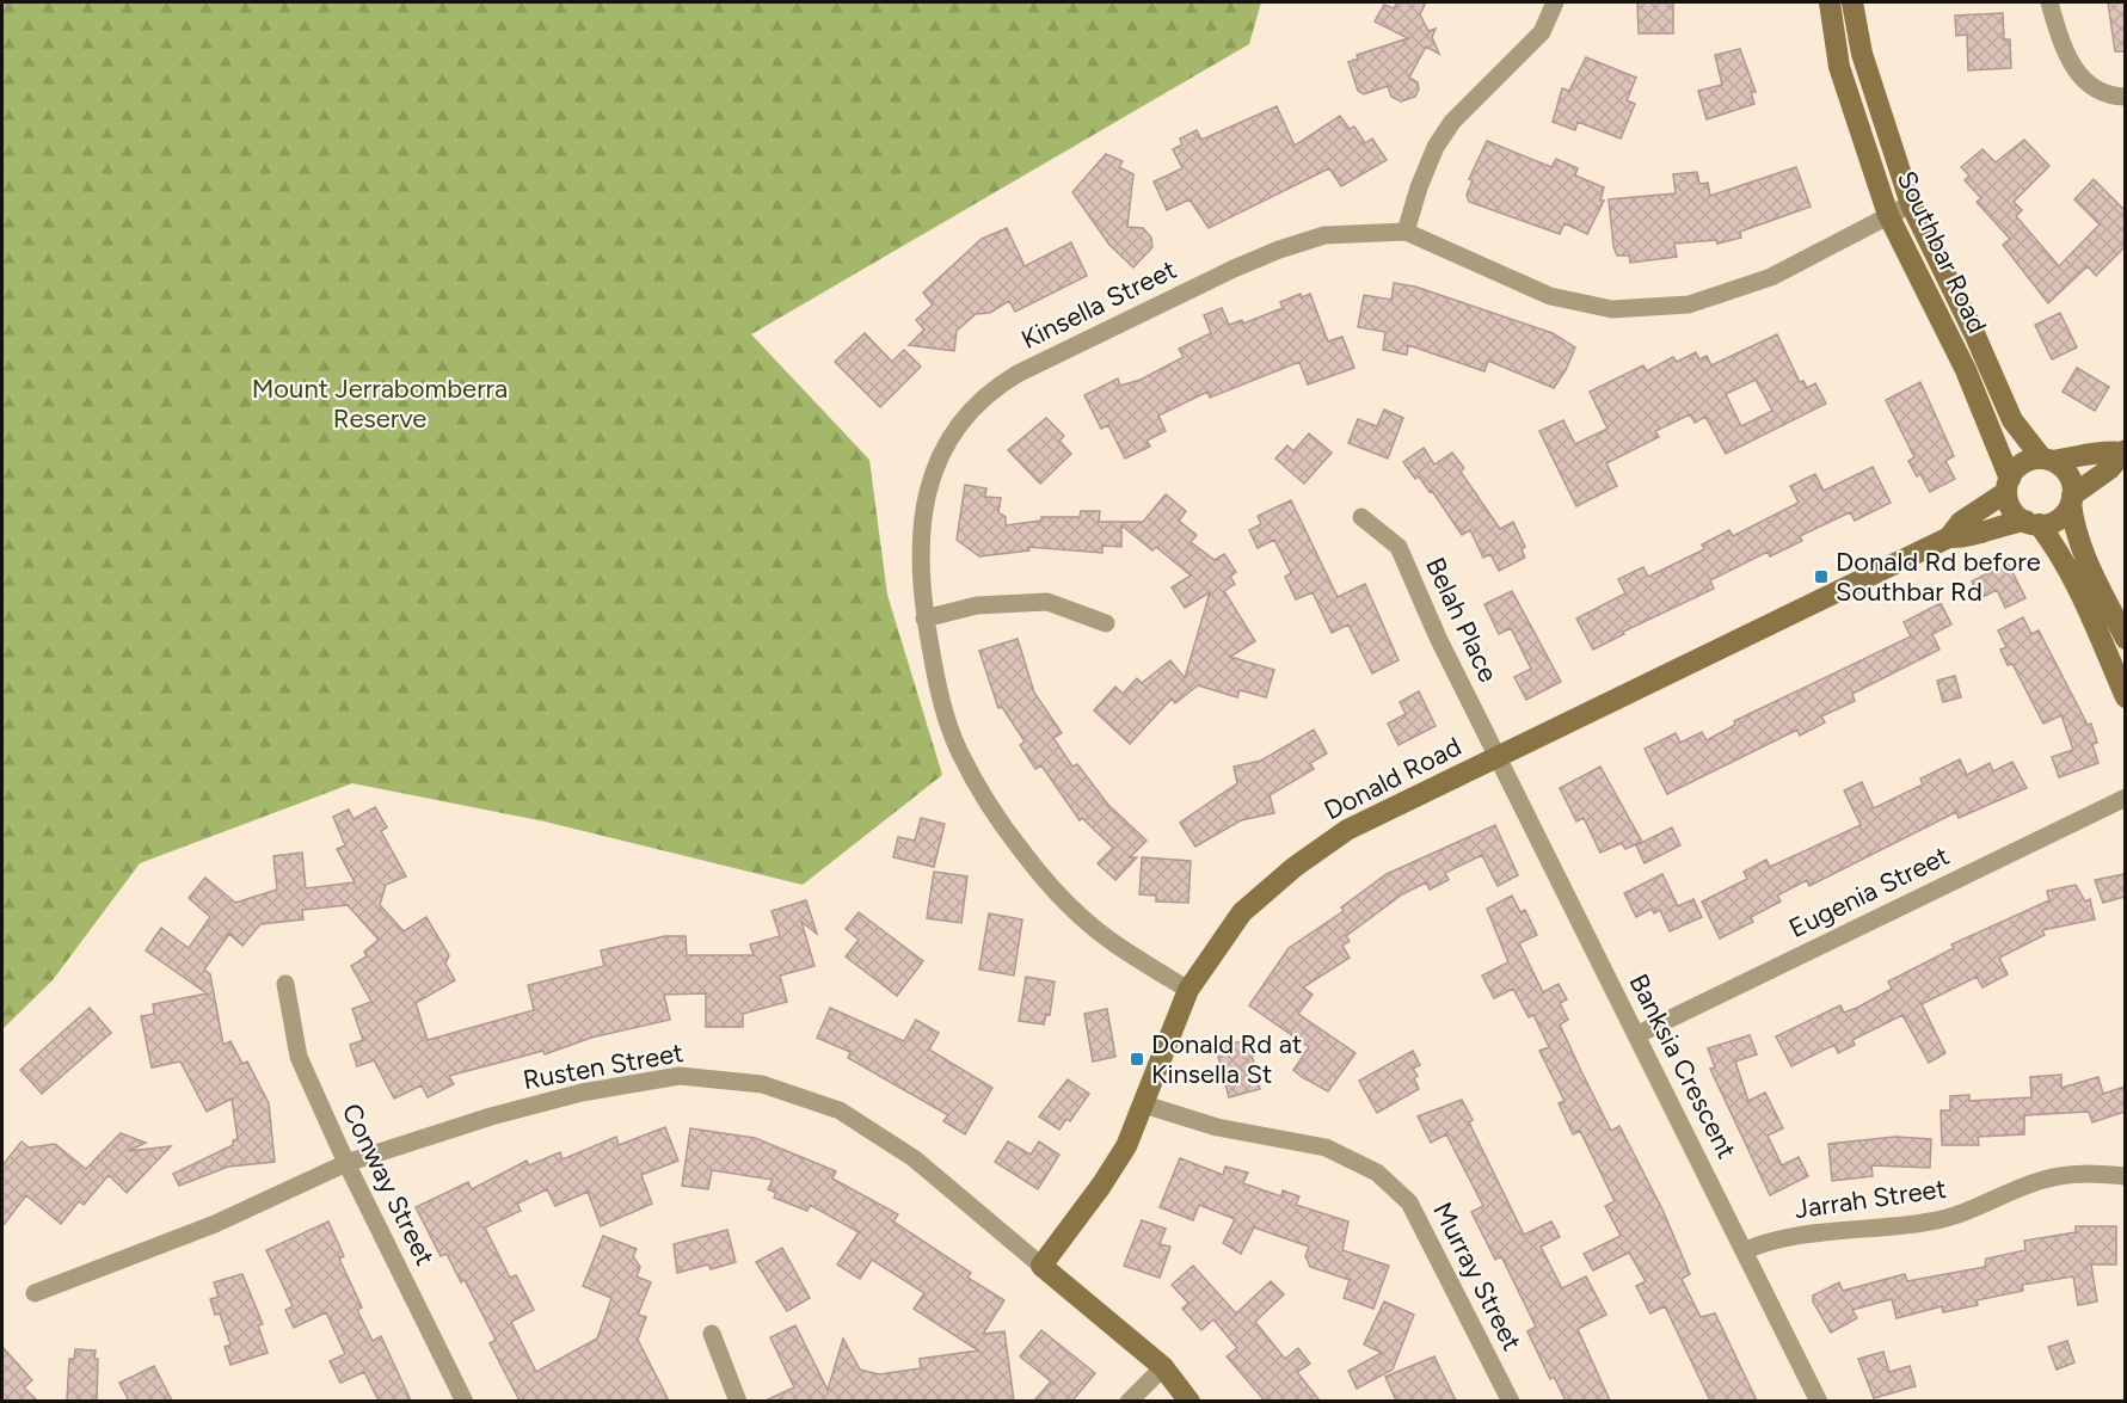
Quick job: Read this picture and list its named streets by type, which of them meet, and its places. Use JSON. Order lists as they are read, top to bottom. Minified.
{"streets":{"street":["Southbar Road","Kinsella Street","Belah Place","Donald Road","Eugenia Street","Rusten Street","Banksia Crescent","Conway Street","Jarrah Street","Murray Street"]},"crossings":[["Southbar Road","Kinsella Street"],["Southbar Road","Donald Road"],["Kinsella Street","Donald Road"],["Belah Place","Donald Road"],["Belah Place","Banksia Crescent"],["Donald Road","Rusten Street"],["Donald Road","Banksia Crescent"],["Donald Road","Murray Street"],["Eugenia Street","Banksia Crescent"],["Rusten Street","Conway Street"],["Banksia Crescent","Jarrah Street"]],"parks":["Mount Jerrabomberra Reserve"],"places":{"transit":["Donald Rd before Southbar Rd","Donald Rd at Kinsella St"]}}
